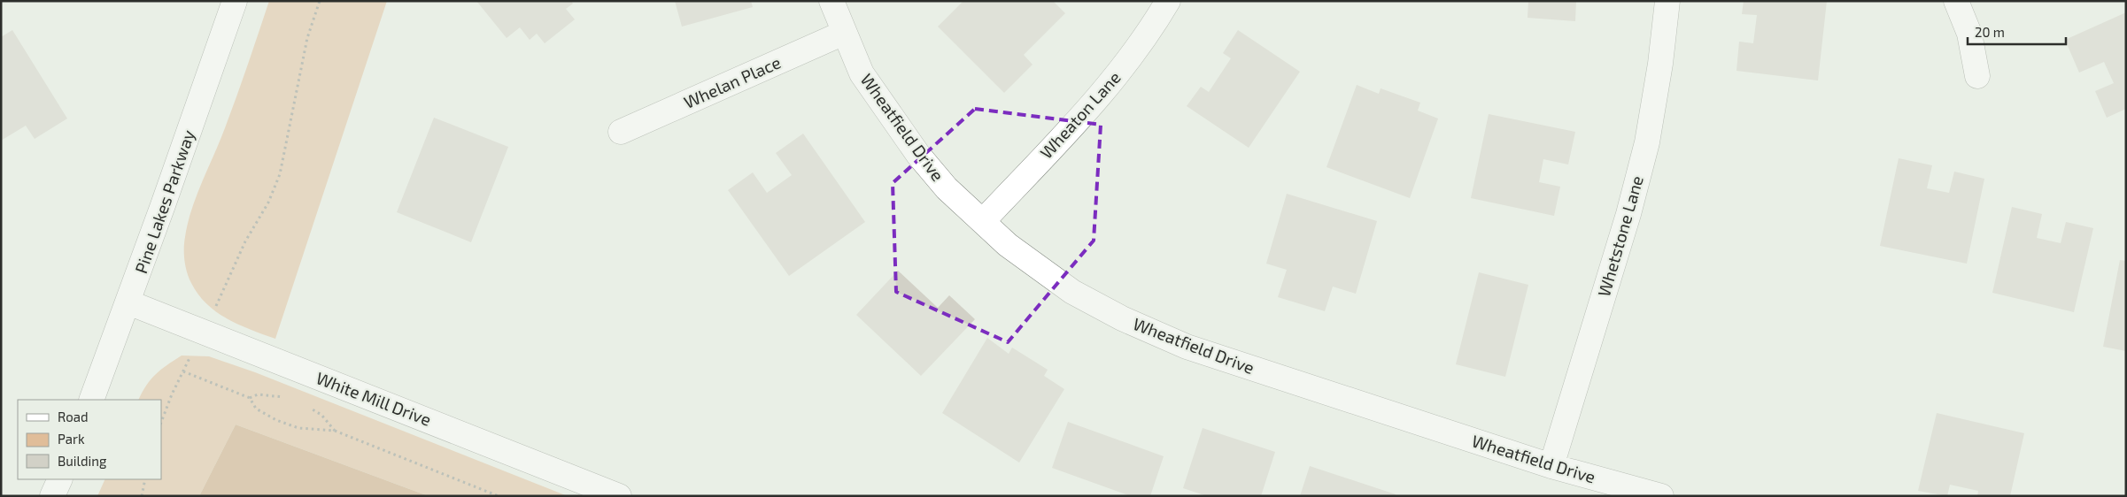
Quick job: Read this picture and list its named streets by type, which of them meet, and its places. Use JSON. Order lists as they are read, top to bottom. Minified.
{"streets":{"street":["Whelan Place","Wheaton Lane","Wheatfield Drive","Pine Lakes Parkway","Whetstone Lane","White Mill Drive"]},"crossings":[["Whelan Place","Wheatfield Drive"],["Wheaton Lane","Wheatfield Drive"],["Wheatfield Drive","Whetstone Lane"],["Pine Lakes Parkway","White Mill Drive"]],"legend":["Road","Park","Building"],"scale_bar":"20 m"}
